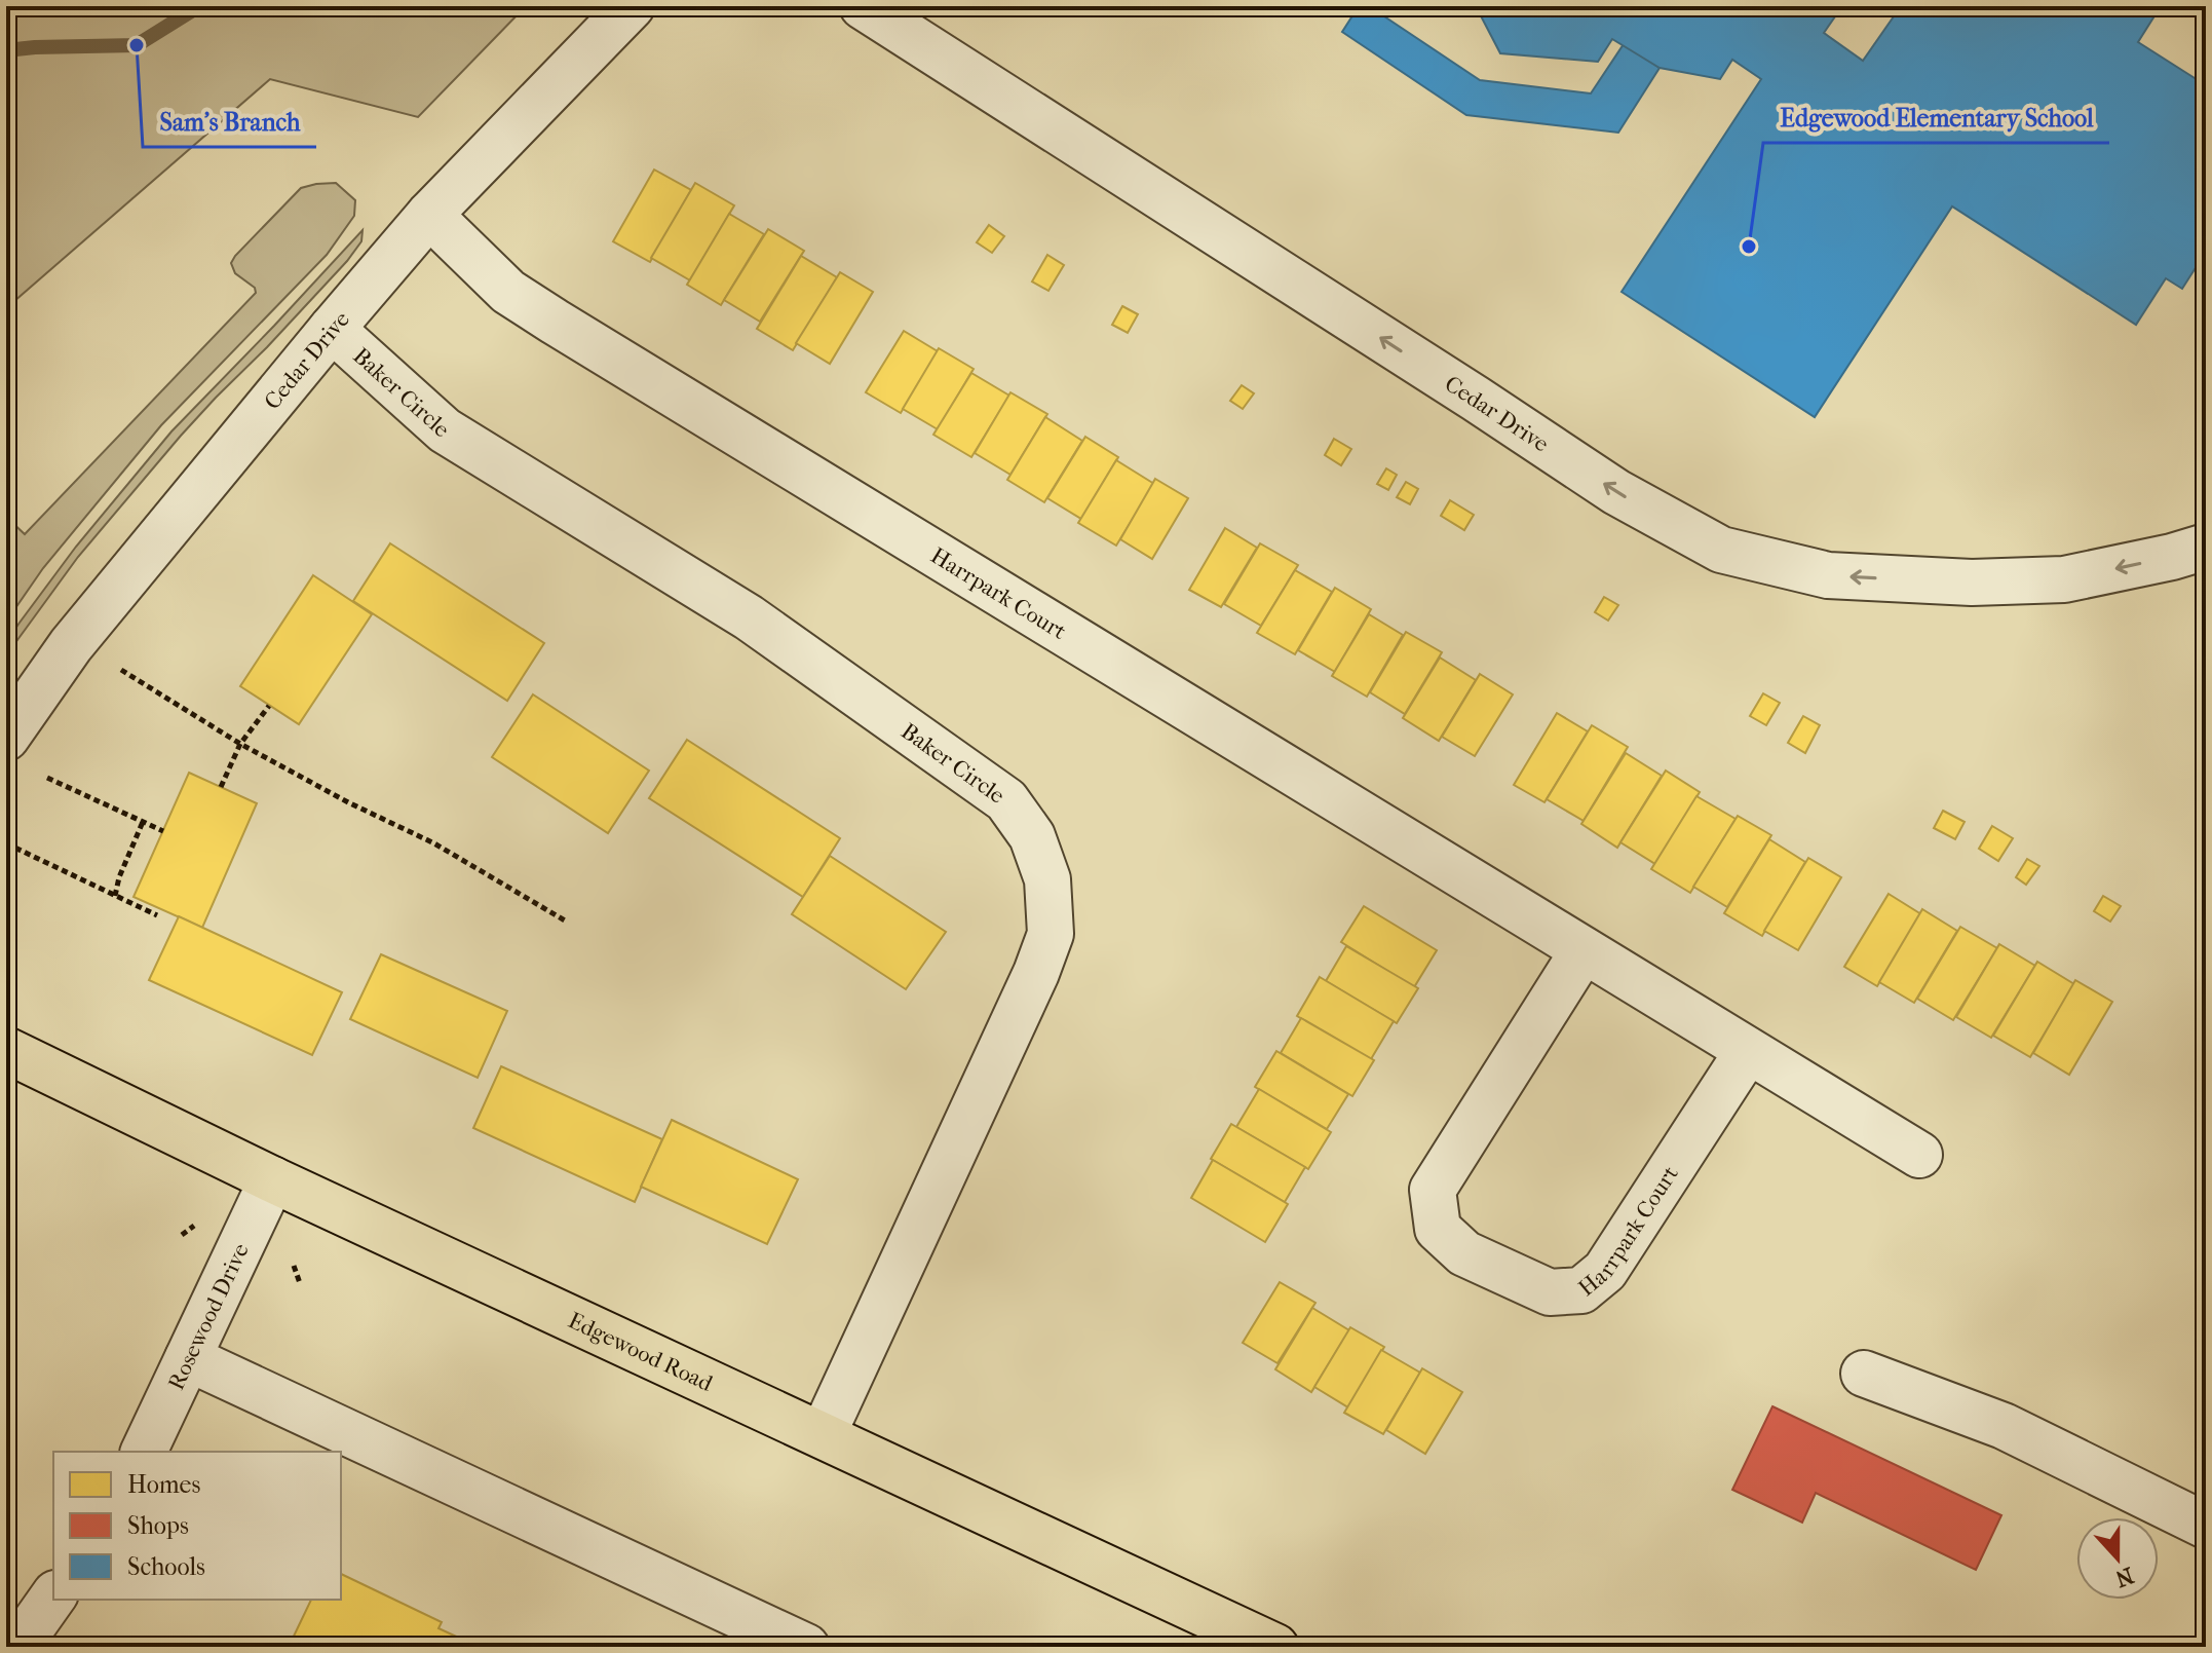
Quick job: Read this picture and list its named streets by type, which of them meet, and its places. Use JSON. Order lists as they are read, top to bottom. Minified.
{"streets":{"main road":["Edgewood Road"],"street":["Cedar Drive","Baker Circle","Harrpark Court","Rosewood Drive"]},"crossings":[["Cedar Drive","Baker Circle"],["Cedar Drive","Harrpark Court"],["Baker Circle","Edgewood Road"],["Rosewood Drive","Edgewood Road"]],"one_way":["Cedar Drive"],"places":["Sam's Branch","Edgewood Elementary School"],"legend":["Homes","Shops","Schools"],"north":"bottom"}
